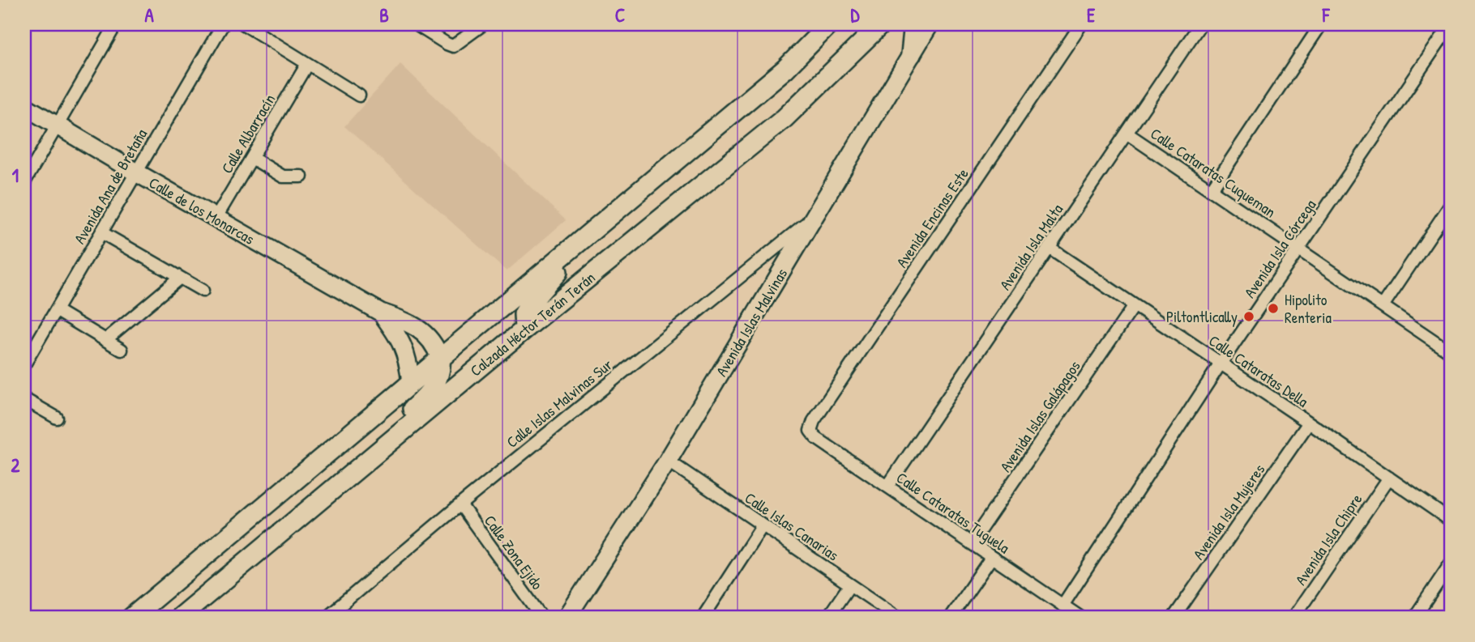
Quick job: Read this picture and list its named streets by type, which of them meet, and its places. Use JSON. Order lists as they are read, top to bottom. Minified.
{"streets":{"main road":["Calzada Héctor Terán Terán"],"street":["Calle Albarracín","Calle Cataratas Cuqueman","Avenida Ana de Bretaña","Calle de los Monarcas","Avenida Encinas Este","Avenida Isla Malta","Avenida Isla Córcega","Avenida Islas Malvinas","Calle Cataratas Della","Calle Islas Malvinas Sur","Avenida Islas Galápagos","Avenida Isla Mujeres","Calle Cataratas Tuguela","Calle Islas Canarias","Avenida Isla Chipre","Calle Zona Ejido"]},"crossings":[["Calle Albarracín","Calle de los Monarcas"],["Calle Cataratas Cuqueman","Avenida Isla Malta"],["Calle Cataratas Cuqueman","Avenida Isla Córcega"],["Avenida Ana de Bretaña","Calle de los Monarcas"],["Calle de los Monarcas","Calzada Héctor Terán Terán"],["Avenida Encinas Este","Calle Cataratas Tuguela"],["Avenida Isla Malta","Calle Cataratas Della"],["Avenida Isla Malta","Calle Cataratas Tuguela"],["Avenida Isla Córcega","Calle Cataratas Della"],["Avenida Isla Córcega","Calle Cataratas Tuguela"],["Avenida Islas Malvinas","Calle Islas Malvinas Sur"],["Avenida Islas Malvinas","Calle Islas Canarias"],["Calle Cataratas Della","Avenida Islas Galápagos"],["Calle Cataratas Della","Avenida Isla Mujeres"],["Calle Cataratas Della","Avenida Isla Chipre"],["Calle Islas Malvinas Sur","Calle Zona Ejido"],["Avenida Islas Galápagos","Calle Cataratas Tuguela"]],"places":["Hipolito Renteria","Piltontlically"],"grid":{"columns":["A","B","C","D","E","F"],"rows":["1","2"]}}
